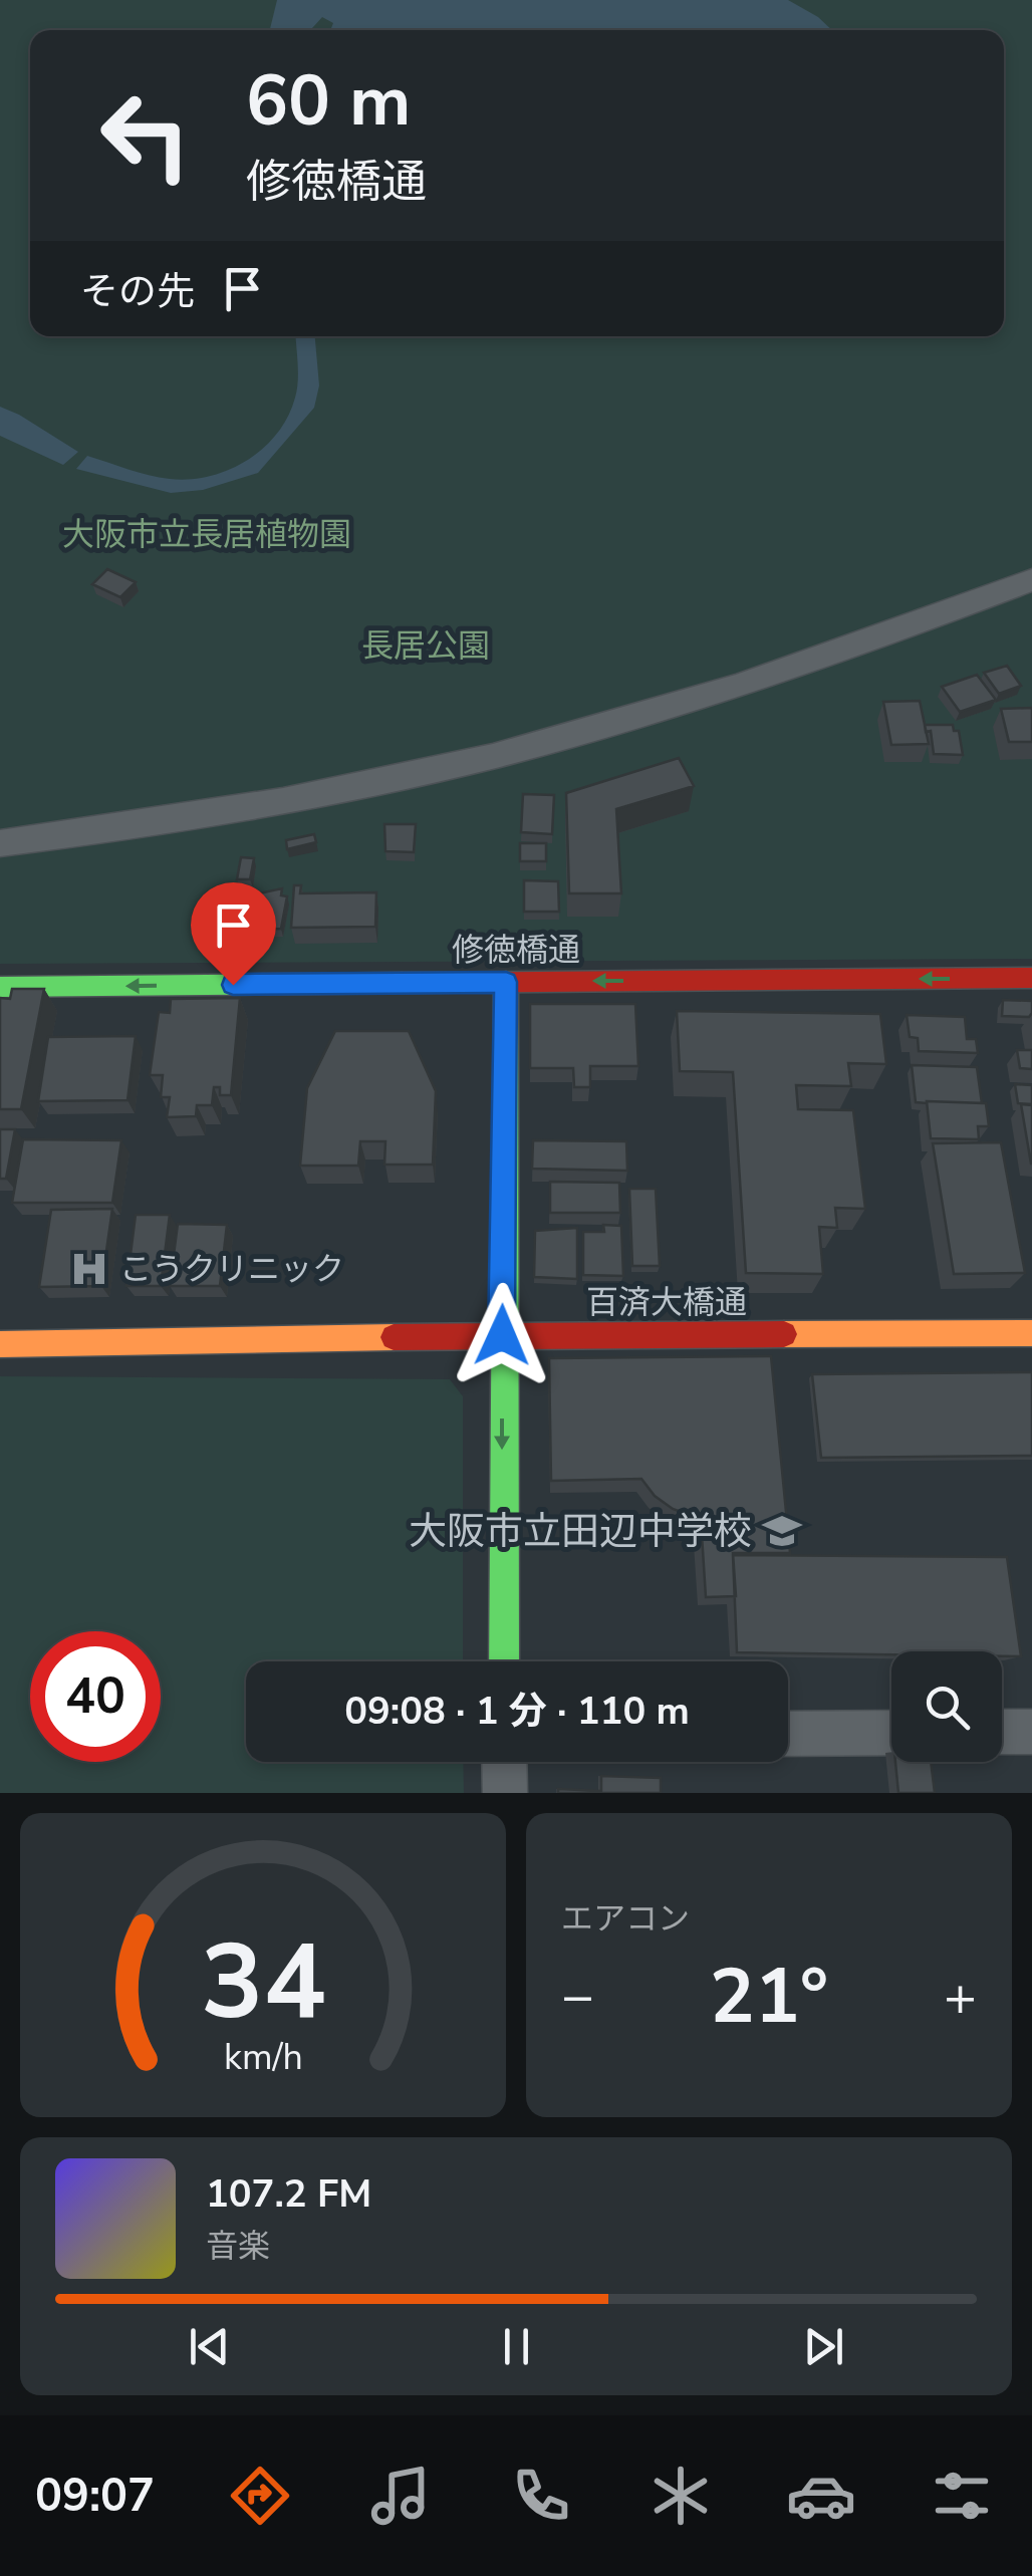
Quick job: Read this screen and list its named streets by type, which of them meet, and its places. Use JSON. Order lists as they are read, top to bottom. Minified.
{"streets":{"street":["修徳橋通","百済大橋通"]},"parks":["大阪市立長居植物園","長居公園"],"places":{"hospital":["こうクリニック"],"school or university":["大阪市立田辺中学校"]},"page":{"turn":["60 m","修徳橋通"],"then":"その先","limit":"40","trip":"09:08 · 1 分 · 110 m","tile":"エアコン","heat":["−","21°","+"],"song":["107.2 FM","音楽"],"tabs":"09:07","gauge":["34","km/h"]}}
